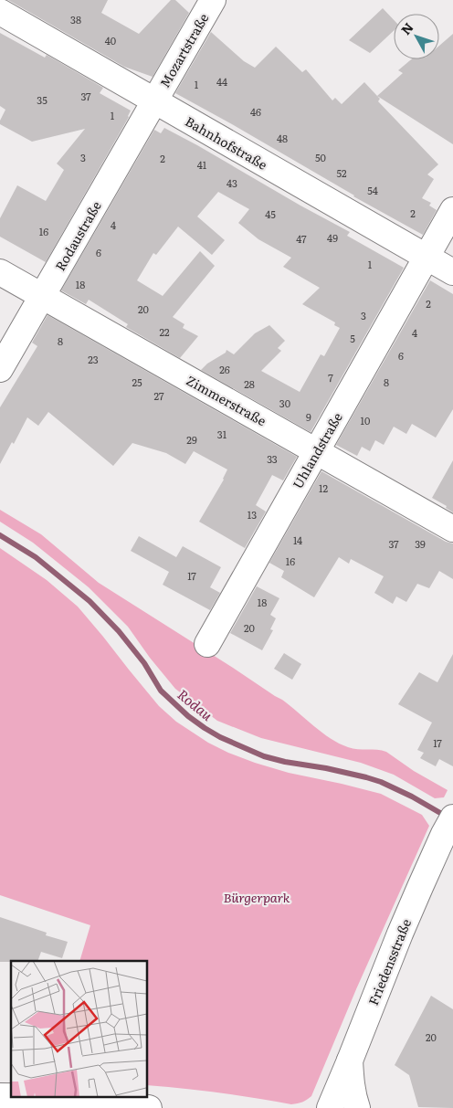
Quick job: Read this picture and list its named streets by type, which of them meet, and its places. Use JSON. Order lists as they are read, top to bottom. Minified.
{"streets":{"street":["Mozartstraße","Bahnhofstraße","Rodaustraße","Zimmerstraße","Uhlandstraße","Friedensstraße"]},"crossings":[["Mozartstraße","Bahnhofstraße"],["Mozartstraße","Rodaustraße"],["Bahnhofstraße","Rodaustraße"],["Bahnhofstraße","Uhlandstraße"],["Rodaustraße","Zimmerstraße"],["Zimmerstraße","Uhlandstraße"]],"water":["Rodau"],"parks":["Bürgerpark"],"house_numbers":["38","40","44","1","37","35","46","1","48","3","50","2","41","52","43","54","2","45","4","16","49","47","6","1","18","2","20","3","22","4","5","8","6","23","26","7","25","8","28","27","30","9","10","31","29","33","12","13","14","37","39","16","17","18","20","17","20"],"north":"top left"}
